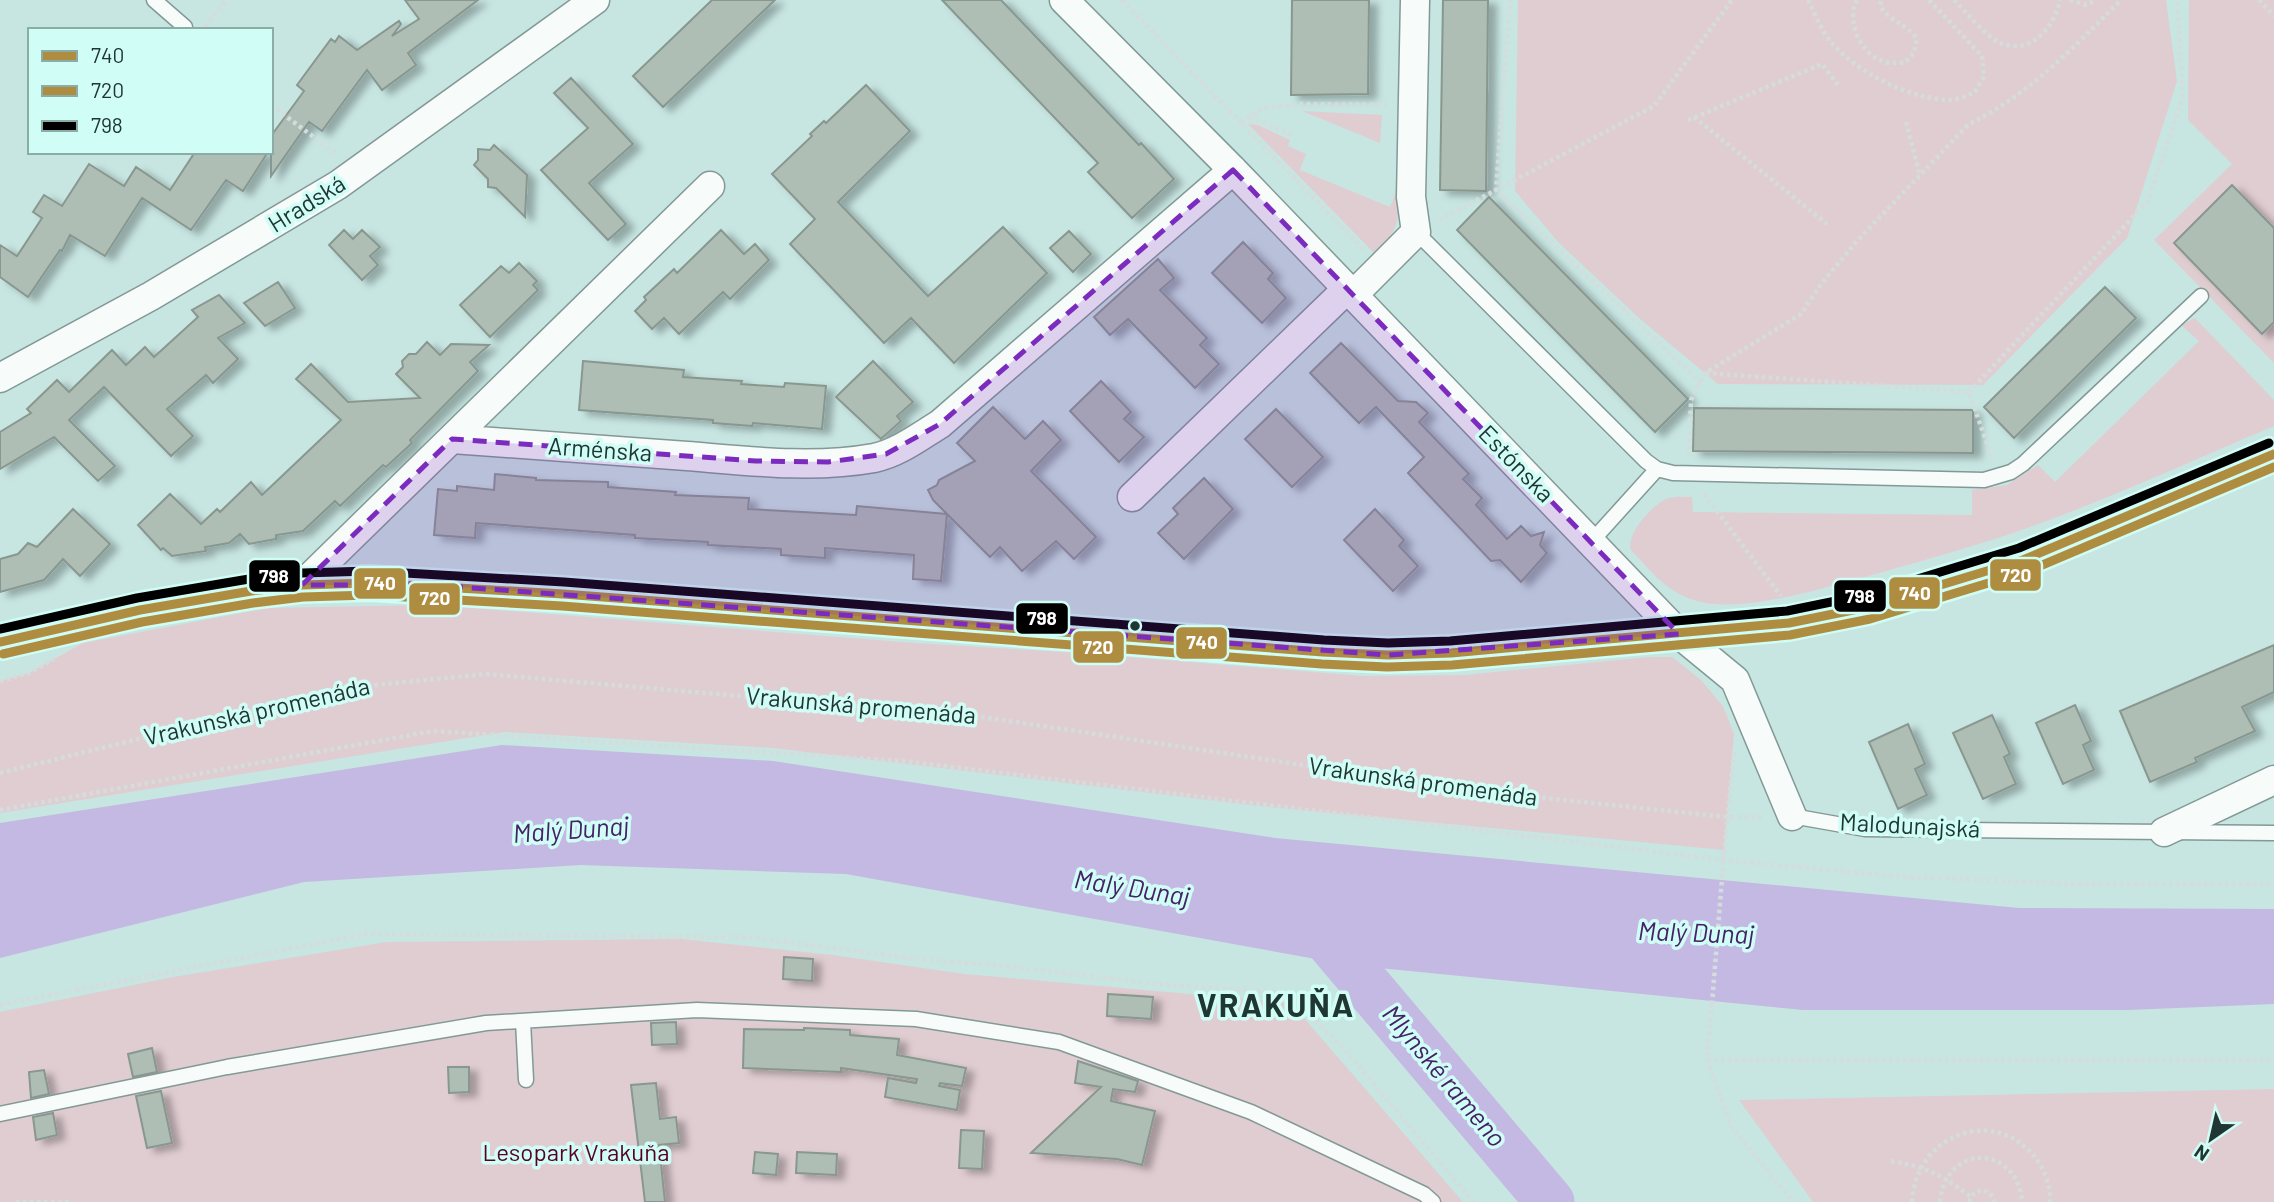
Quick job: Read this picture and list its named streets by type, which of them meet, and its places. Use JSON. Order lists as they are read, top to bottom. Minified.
{"streets":{"street":["Hradská","Arménska","Estónska","Malodunajská"],"path":["Vrakunská promenáda"]},"crossings":[["Arménska","Estónska"],["Vrakunská promenáda","Malodunajská"]],"districts":["VRAKUŇA"],"water":["Malý Dunaj","Mlynské rameno"],"parks":["Lesopark Vrakuňa"],"lines":["transit line 798","transit line 740","transit line 720"],"legend":["740","720","798"],"north":"bottom left"}
